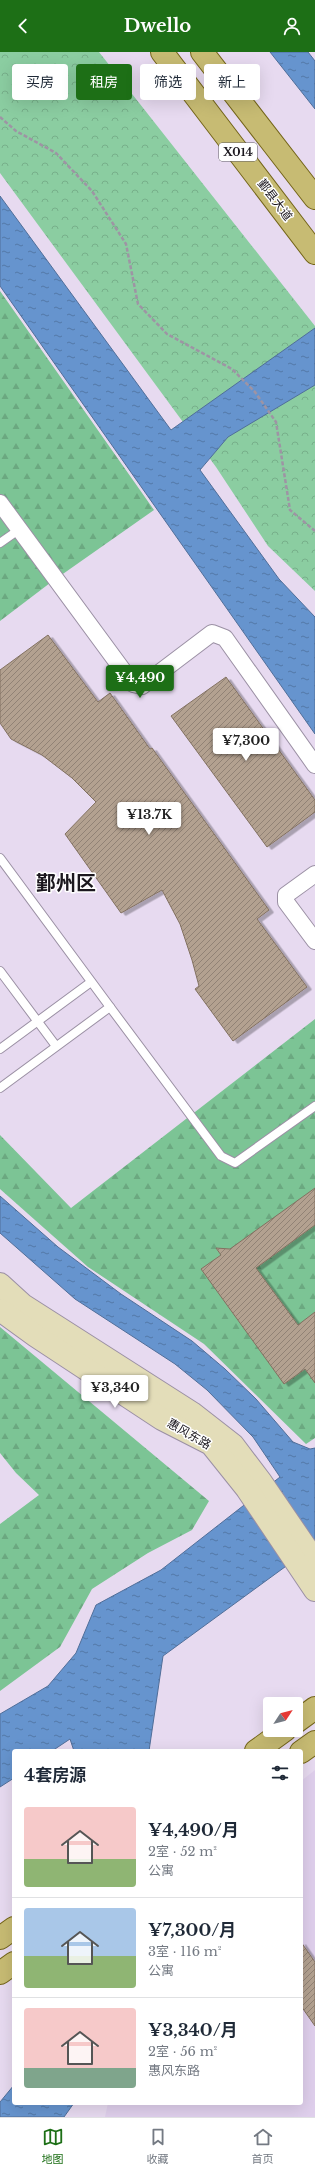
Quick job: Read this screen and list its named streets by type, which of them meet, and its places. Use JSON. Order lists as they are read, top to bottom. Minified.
{"streets":{"main road":["X014","鄞县大道"],"street":["惠风东路"]},"districts":["鄞州区"],"north":"top right","page":{"header":"Dwello","chip":["买房","租房","筛选","新上"],"price":["¥4,490","¥7,300","¥13.7K","¥3,340"],"heading":"4套房源","list":[{"name":"¥4,490/月","note":"2室 · 52 m² · 公寓"},{"name":"¥7,300/月","note":"3室 · 116 m² · 公寓"},{"name":"¥3,340/月","note":"2室 · 56 m² · 惠风东路"}],"tabs":["地图","收藏","首页"]}}
